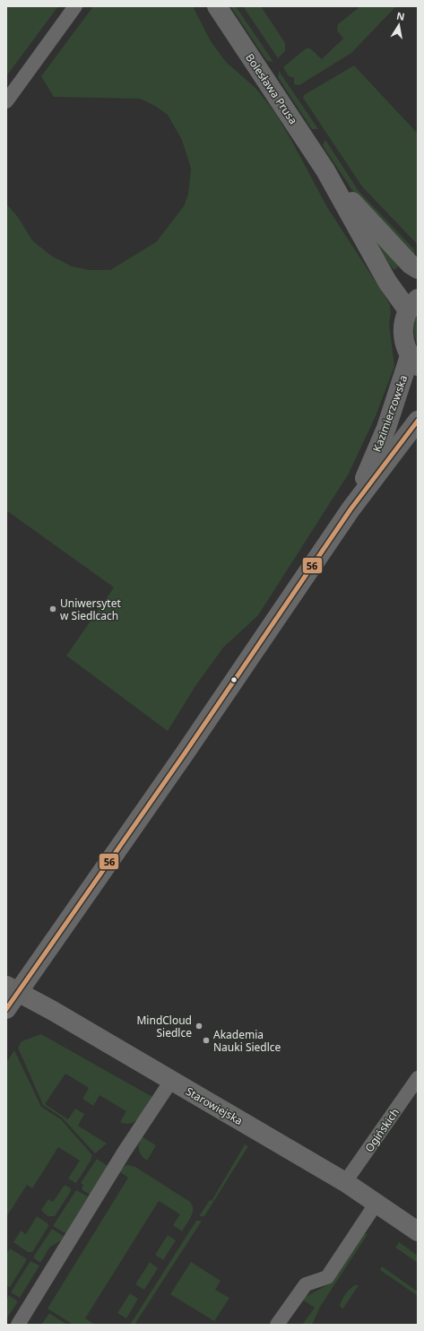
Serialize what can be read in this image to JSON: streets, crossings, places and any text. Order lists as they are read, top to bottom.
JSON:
{
  "streets": {
    "main road": ["Bolesława Prusa", "Kazimierzowska", "Starowiejska"],
    "street": ["Ogińskich"]
  },
  "crossings": [
    ["Kazimierzowska", "Starowiejska"],
    ["Starowiejska", "Ogińskich"]
  ],
  "places": ["Uniwersytet w Siedlcach", "MindCloud Siedlce", "Akademia Nauki Siedlce"],
  "lines": ["transit line 56"],
  "north": "top"
}
